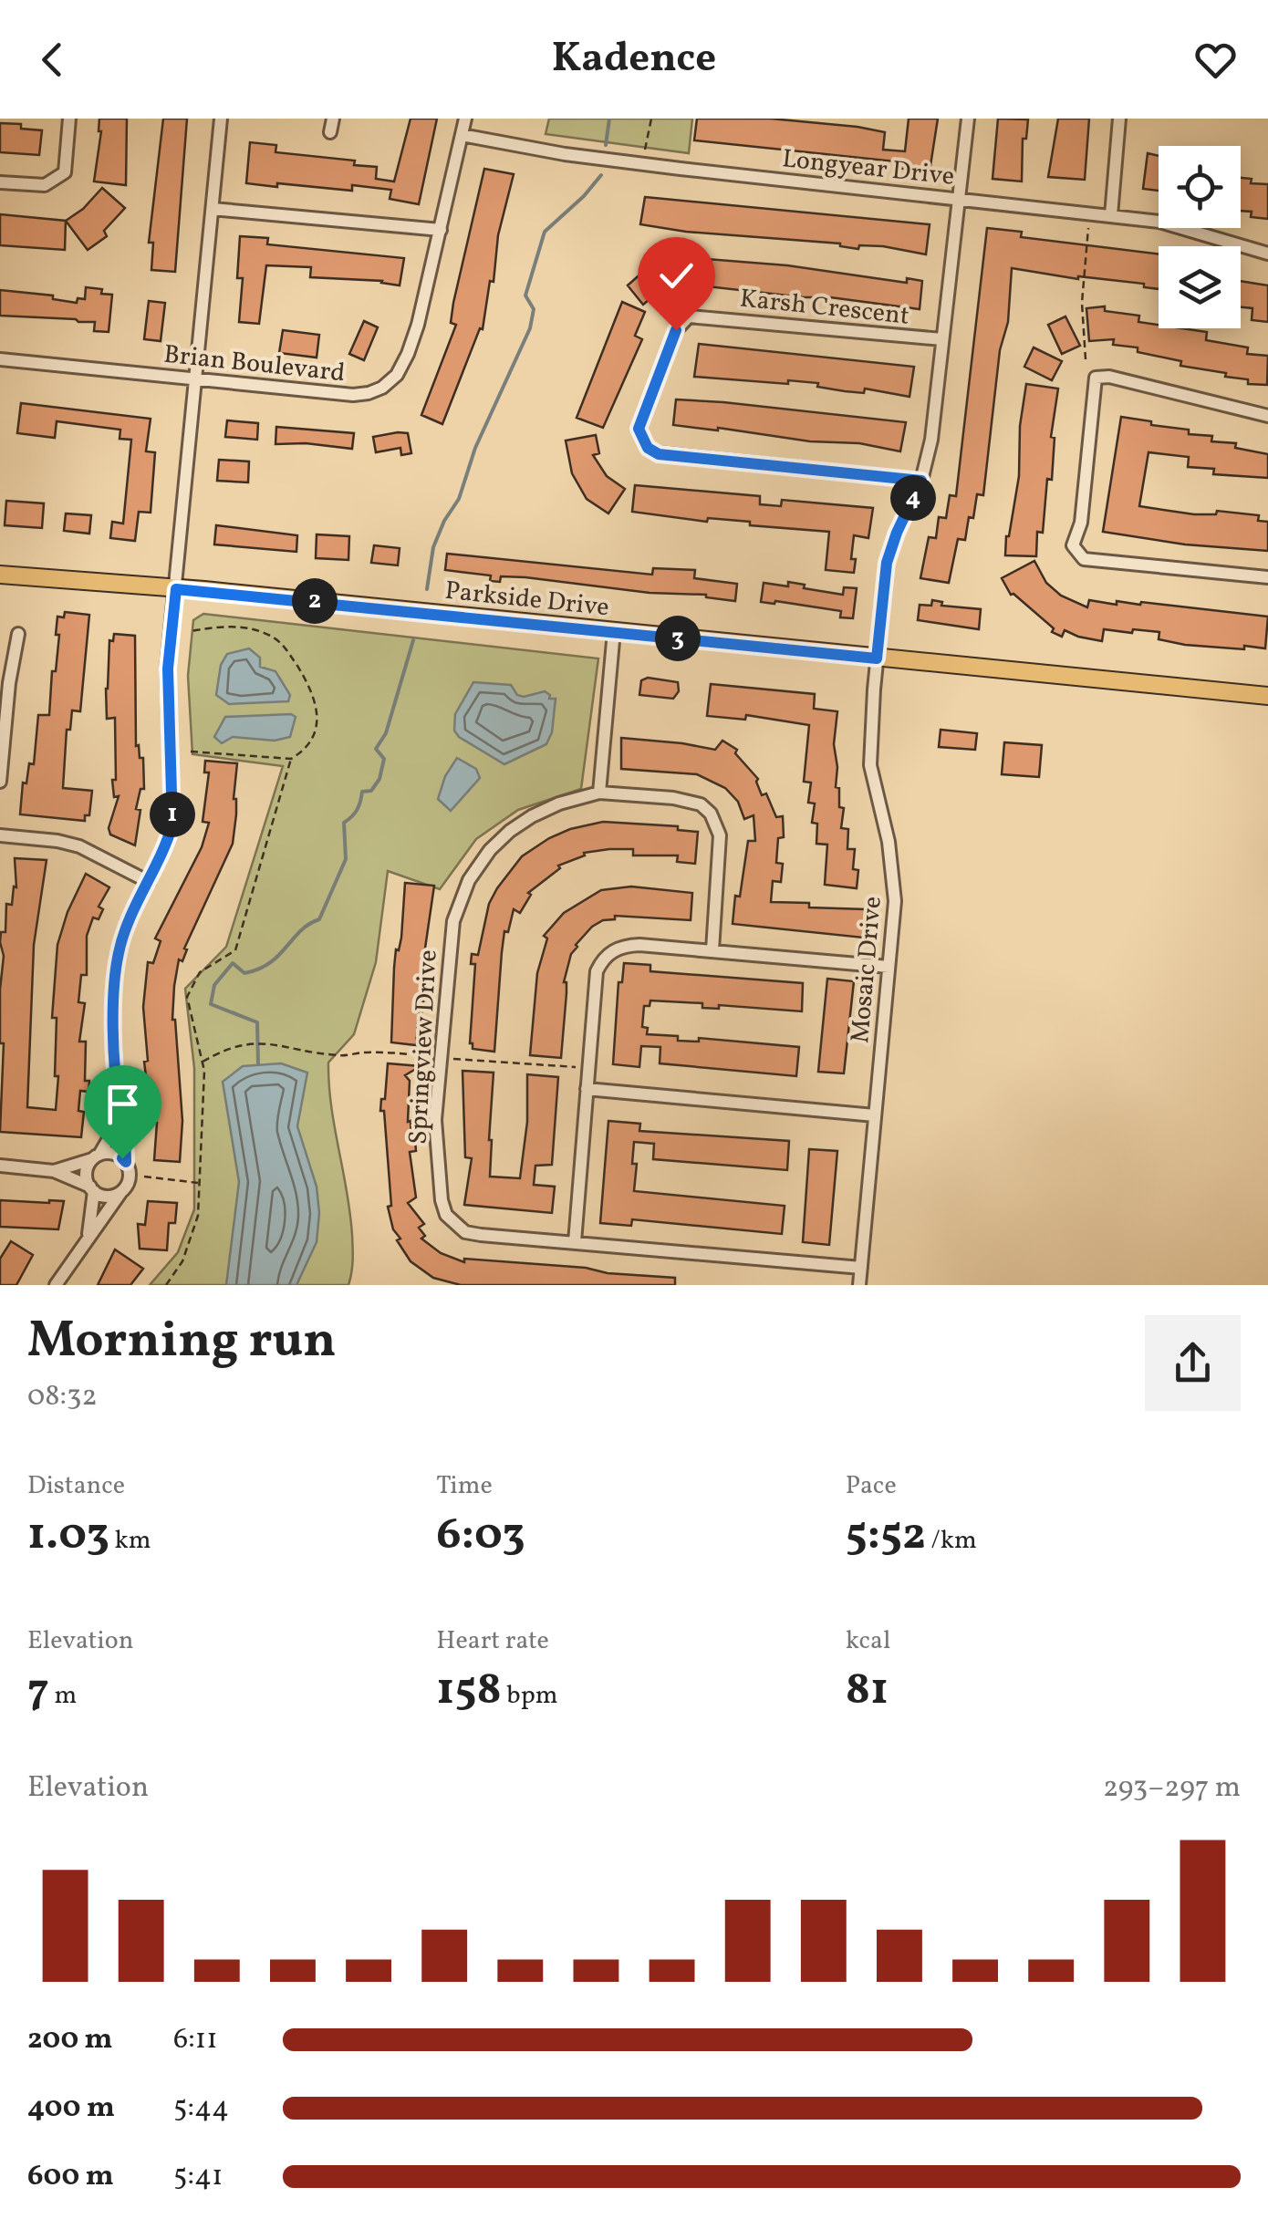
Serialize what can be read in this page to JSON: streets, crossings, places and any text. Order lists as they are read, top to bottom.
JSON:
{
  "streets": {
    "main road": ["Parkside Drive"],
    "street": [
      "Longyear Drive",
      "Karsh Crescent",
      "Brian Boulevard",
      "Mosaic Drive",
      "Springview Drive"
    ]
  },
  "crossings": [
    ["Longyear Drive", "Brian Boulevard"],
    ["Longyear Drive", "Mosaic Drive"],
    ["Karsh Crescent", "Mosaic Drive"],
    ["Parkside Drive", "Mosaic Drive"],
    ["Mosaic Drive", "Springview Drive"]
  ],
  "page": {
    "header": "Kadence",
    "pins": [
      "4",
      "2",
      "3",
      "1"
    ],
    "heading": ["Morning run", "08:32"],
    "stats": [
      ["Distance", "1.03 km"],
      ["Time", "6:03"],
      ["Pace", "5:52 /km"],
      ["Elevation", "7 m"],
      ["Heart rate", "158 bpm"],
      ["kcal", "81"]
    ],
    "chart": ["Elevation", "293–297 m"],
    "list": [
      {
        "name": "200 m",
        "note": "6:11"
      },
      {
        "name": "400 m",
        "note": "5:44"
      },
      {
        "name": "600 m",
        "note": "5:41"
      }
    ]
  }
}
